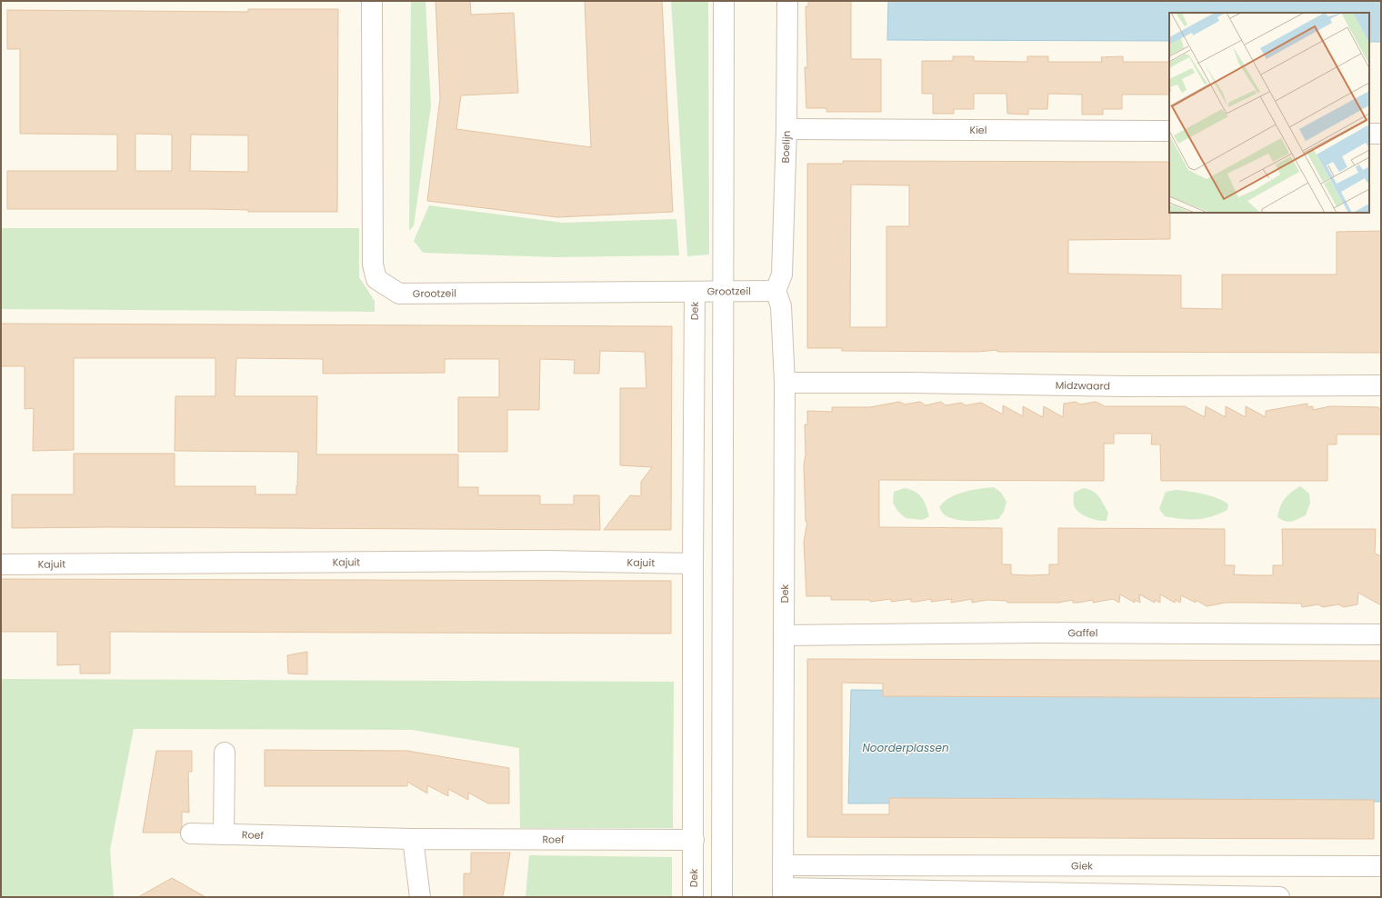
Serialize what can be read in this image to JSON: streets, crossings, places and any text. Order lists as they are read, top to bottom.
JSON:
{
  "streets": {
    "street": [
      "Kiel",
      "Boelijn",
      "Grootzeil",
      "Dek",
      "Midzwaard",
      "Kajuit",
      "Gaffel",
      "Roef",
      "Giek"
    ]
  },
  "crossings": [
    ["Kiel", "Boelijn"],
    ["Boelijn", "Grootzeil"],
    ["Boelijn", "Dek"],
    ["Grootzeil", "Dek"],
    ["Dek", "Midzwaard"],
    ["Dek", "Kajuit"],
    ["Dek", "Gaffel"],
    ["Dek", "Roef"],
    ["Dek", "Giek"]
  ],
  "water": ["Noorderplassen"]
}
